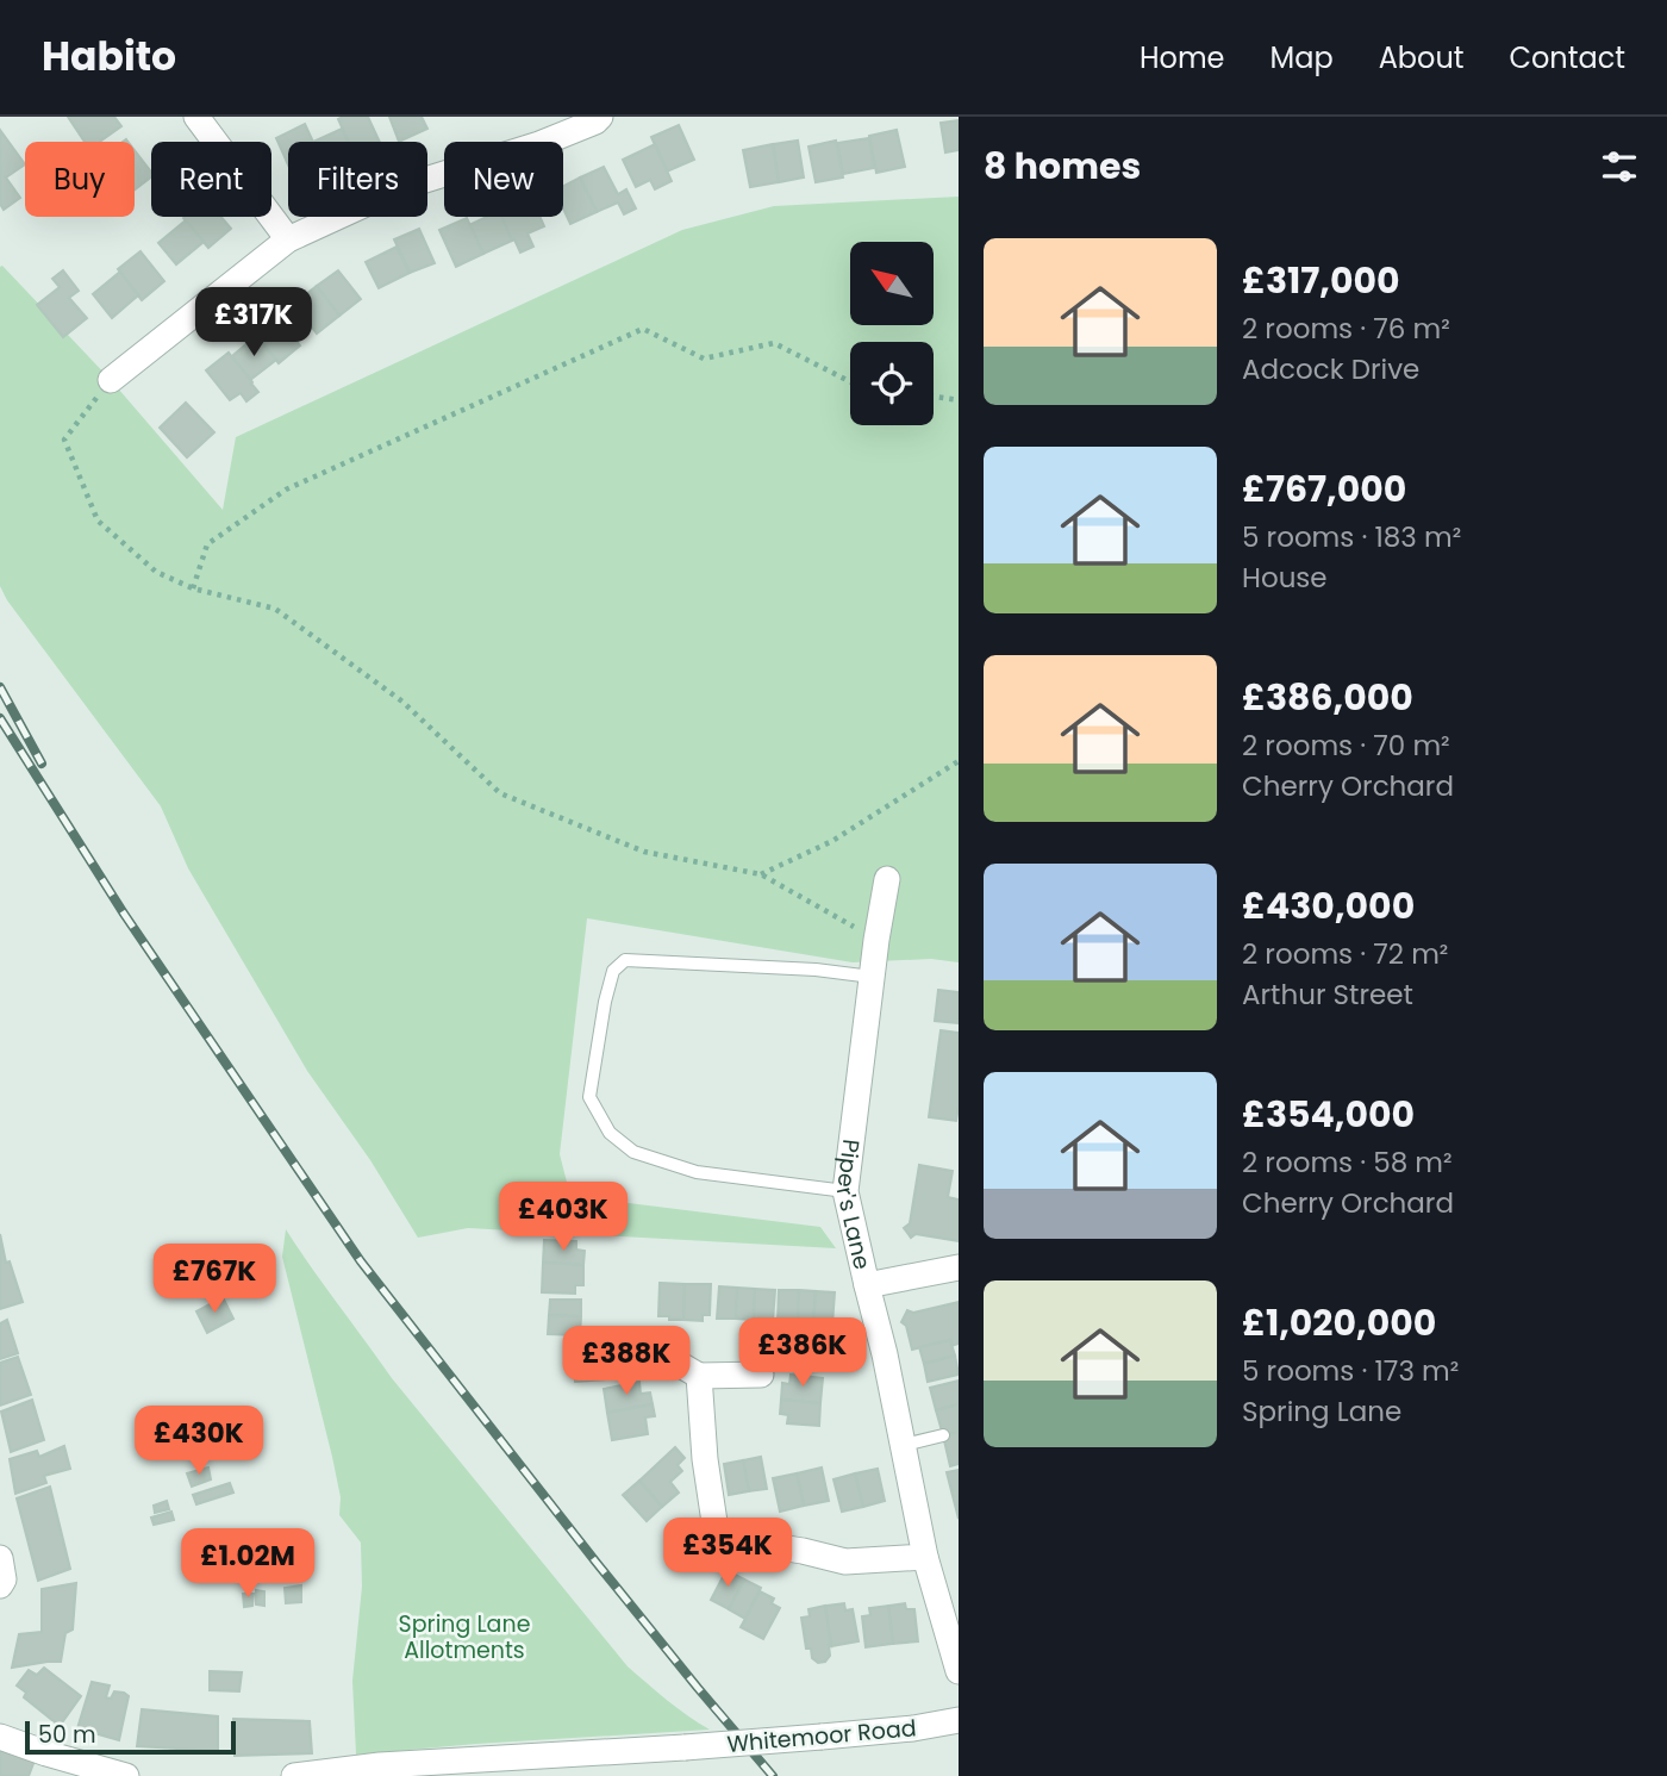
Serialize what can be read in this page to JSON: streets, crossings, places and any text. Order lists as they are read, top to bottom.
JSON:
{
  "streets": {
    "street": ["Piper's Lane", "Whitemoor Road"]
  },
  "parks": ["Spring Lane Allotments"],
  "scale_bar": "50 m",
  "north": "top left",
  "page": {
    "header": "Habito",
    "nav": [
      "Home",
      "Map",
      "About",
      "Contact"
    ],
    "heading": "8 homes",
    "chip": [
      "Buy",
      "Rent",
      "Filters",
      "New"
    ],
    "list": [
      {
        "name": "£317,000",
        "note": "2 rooms · 76 m² · Adcock Drive"
      },
      {
        "name": "£767,000",
        "note": "5 rooms · 183 m² · House"
      },
      {
        "name": "£386,000",
        "note": "2 rooms · 70 m² · Cherry Orchard"
      },
      {
        "name": "£430,000",
        "note": "2 rooms · 72 m² · Arthur Street"
      },
      {
        "name": "£354,000",
        "note": "2 rooms · 58 m² · Cherry Orchard"
      },
      {
        "name": "£1,020,000",
        "note": "5 rooms · 173 m² · Spring Lane"
      }
    ],
    "price": [
      "£317K",
      "£403K",
      "£767K",
      "£386K",
      "£388K",
      "£430K",
      "£354K",
      "£1.02M"
    ],
    "scale": "50 m"
  }
}
